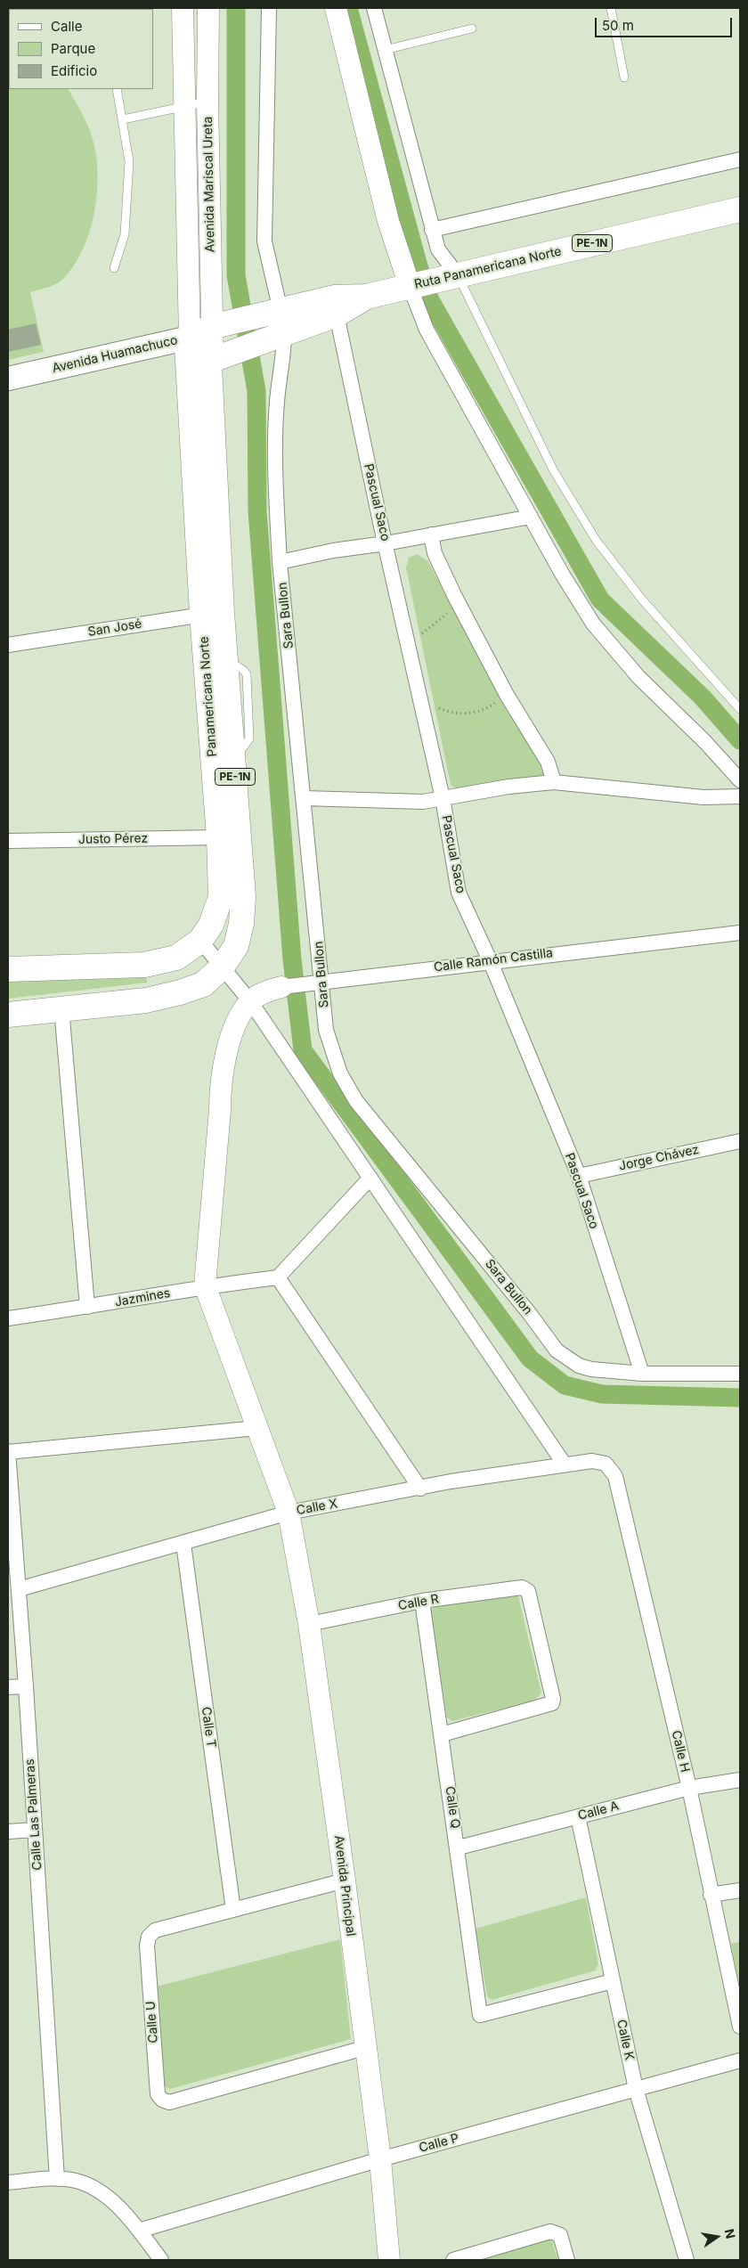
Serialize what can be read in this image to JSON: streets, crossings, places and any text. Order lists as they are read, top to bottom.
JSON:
{
  "streets": {
    "highway": ["PE-1N", "Ruta Panamericana Norte", "Panamericana Norte"],
    "main road": ["Avenida Huamachuco"],
    "street": [
      "Avenida Mariscal Ureta",
      "Pascual Saco",
      "Sara Bullon",
      "San José",
      "Justo Pérez",
      "Calle Ramón Castilla",
      "Jorge Chávez",
      "Jazmines",
      "Calle X",
      "Calle R",
      "Calle T",
      "Calle H",
      "Calle Q",
      "Calle A",
      "Calle Las Palmeras",
      "Avenida Principal",
      "Calle U",
      "Calle K",
      "Calle P"
    ]
  },
  "crossings": [
    ["Avenida Mariscal Ureta", "PE-1N"],
    ["Avenida Mariscal Ureta", "Ruta Panamericana Norte"],
    ["Avenida Mariscal Ureta", "Avenida Huamachuco"],
    ["Avenida Mariscal Ureta", "Panamericana Norte"],
    ["PE-1N", "Ruta Panamericana Norte"],
    ["PE-1N", "Avenida Huamachuco"],
    ["PE-1N", "Panamericana Norte"],
    ["Ruta Panamericana Norte", "Avenida Huamachuco"],
    ["Ruta Panamericana Norte", "Pascual Saco"],
    ["Ruta Panamericana Norte", "Sara Bullon"],
    ["Ruta Panamericana Norte", "Panamericana Norte"],
    ["Avenida Huamachuco", "Panamericana Norte"],
    ["Pascual Saco", "Sara Bullon"],
    ["Pascual Saco", "Calle Ramón Castilla"],
    ["Pascual Saco", "Jorge Chávez"],
    ["Sara Bullon", "Calle Ramón Castilla"],
    ["San José", "Panamericana Norte"],
    ["Panamericana Norte", "Justo Pérez"],
    ["Jazmines", "Avenida Principal"],
    ["Calle X", "Calle T"],
    ["Calle X", "Calle H"],
    ["Calle X", "Calle Las Palmeras"],
    ["Calle X", "Avenida Principal"],
    ["Calle R", "Calle Q"],
    ["Calle R", "Avenida Principal"],
    ["Calle T", "Calle U"],
    ["Calle H", "Calle A"],
    ["Calle Q", "Calle A"],
    ["Calle Q", "Calle K"],
    ["Calle A", "Calle K"],
    ["Avenida Principal", "Calle U"],
    ["Avenida Principal", "Calle P"],
    ["Calle K", "Calle P"]
  ],
  "legend": ["Calle", "Parque", "Edificio"],
  "scale_bar": "50 m",
  "north": "right"
}
